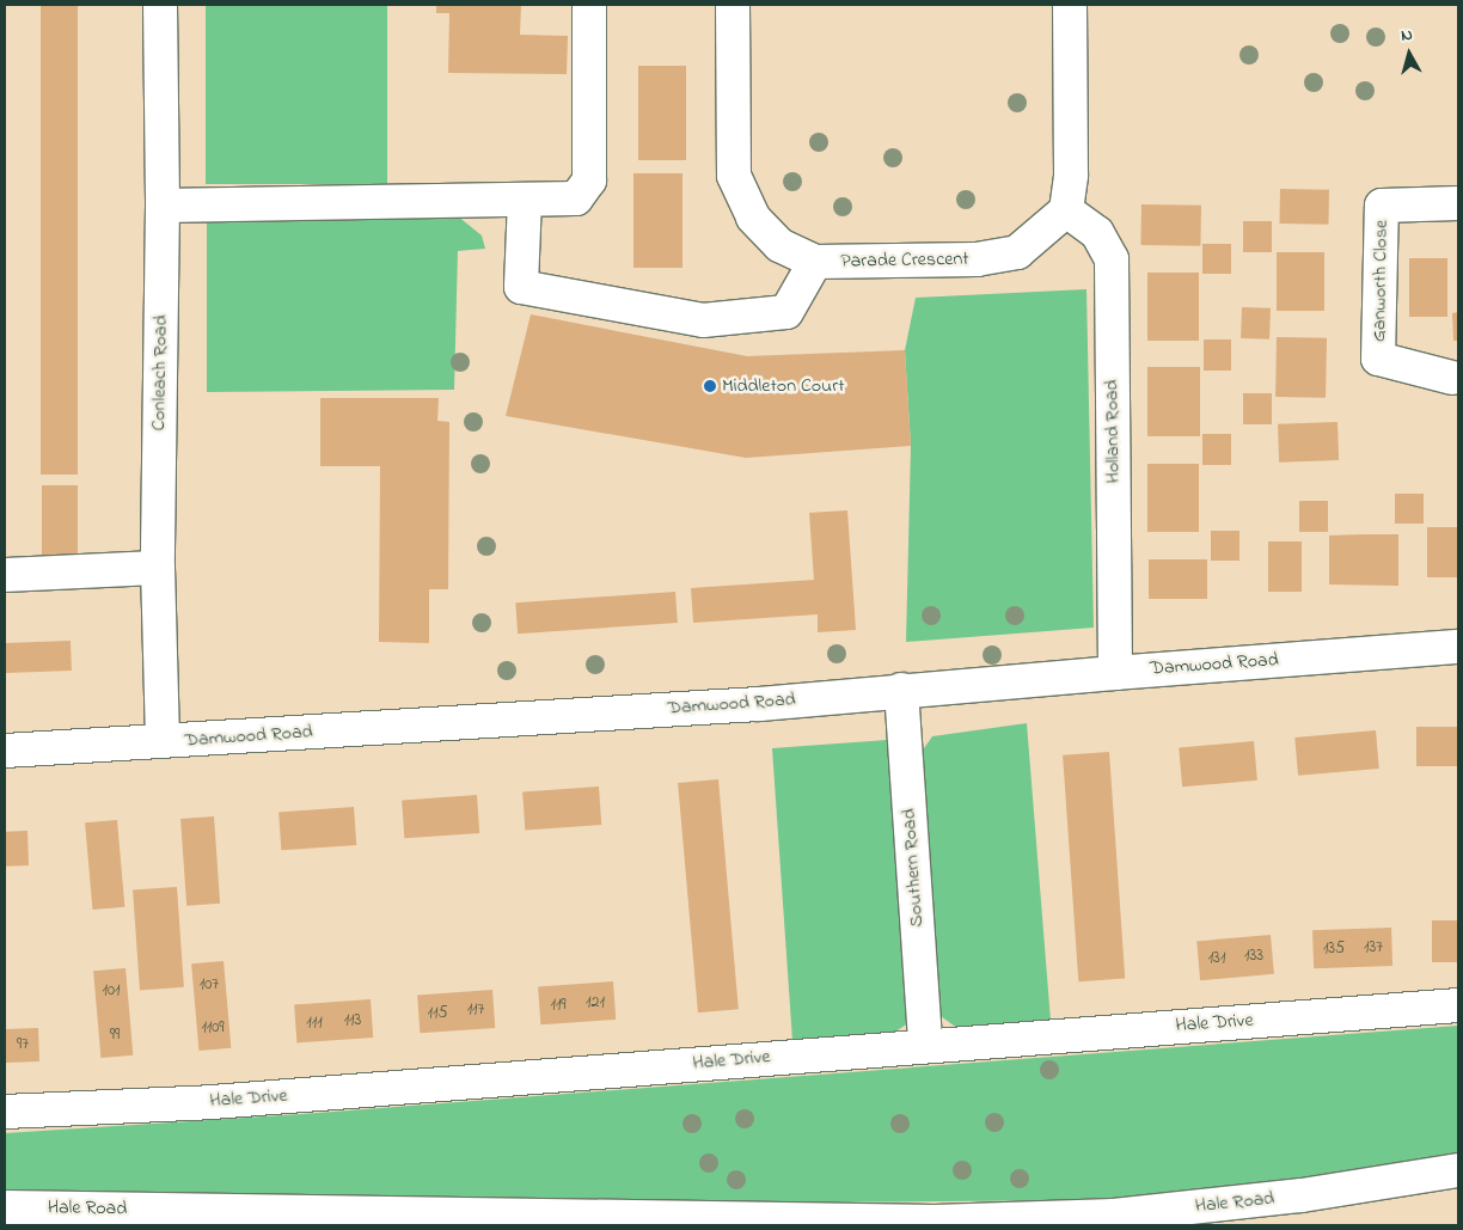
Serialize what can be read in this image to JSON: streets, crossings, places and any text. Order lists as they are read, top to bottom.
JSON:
{
  "streets": {
    "street": [
      "Parade Crescent",
      "Ganworth Close",
      "Conleach Road",
      "Holland Road",
      "Damwood Road",
      "Southern Road",
      "Hale Drive",
      "Hale Road"
    ]
  },
  "crossings": [
    ["Parade Crescent", "Holland Road"],
    ["Conleach Road", "Damwood Road"],
    ["Holland Road", "Damwood Road"],
    ["Damwood Road", "Southern Road"],
    ["Southern Road", "Hale Drive"]
  ],
  "places": ["Middleton Court"],
  "house_numbers": [
    "137",
    "135",
    "133",
    "131",
    "107",
    "101",
    "121",
    "119",
    "117",
    "115",
    "113",
    "111",
    "1109",
    "99",
    "97"
  ],
  "north": "top"
}
